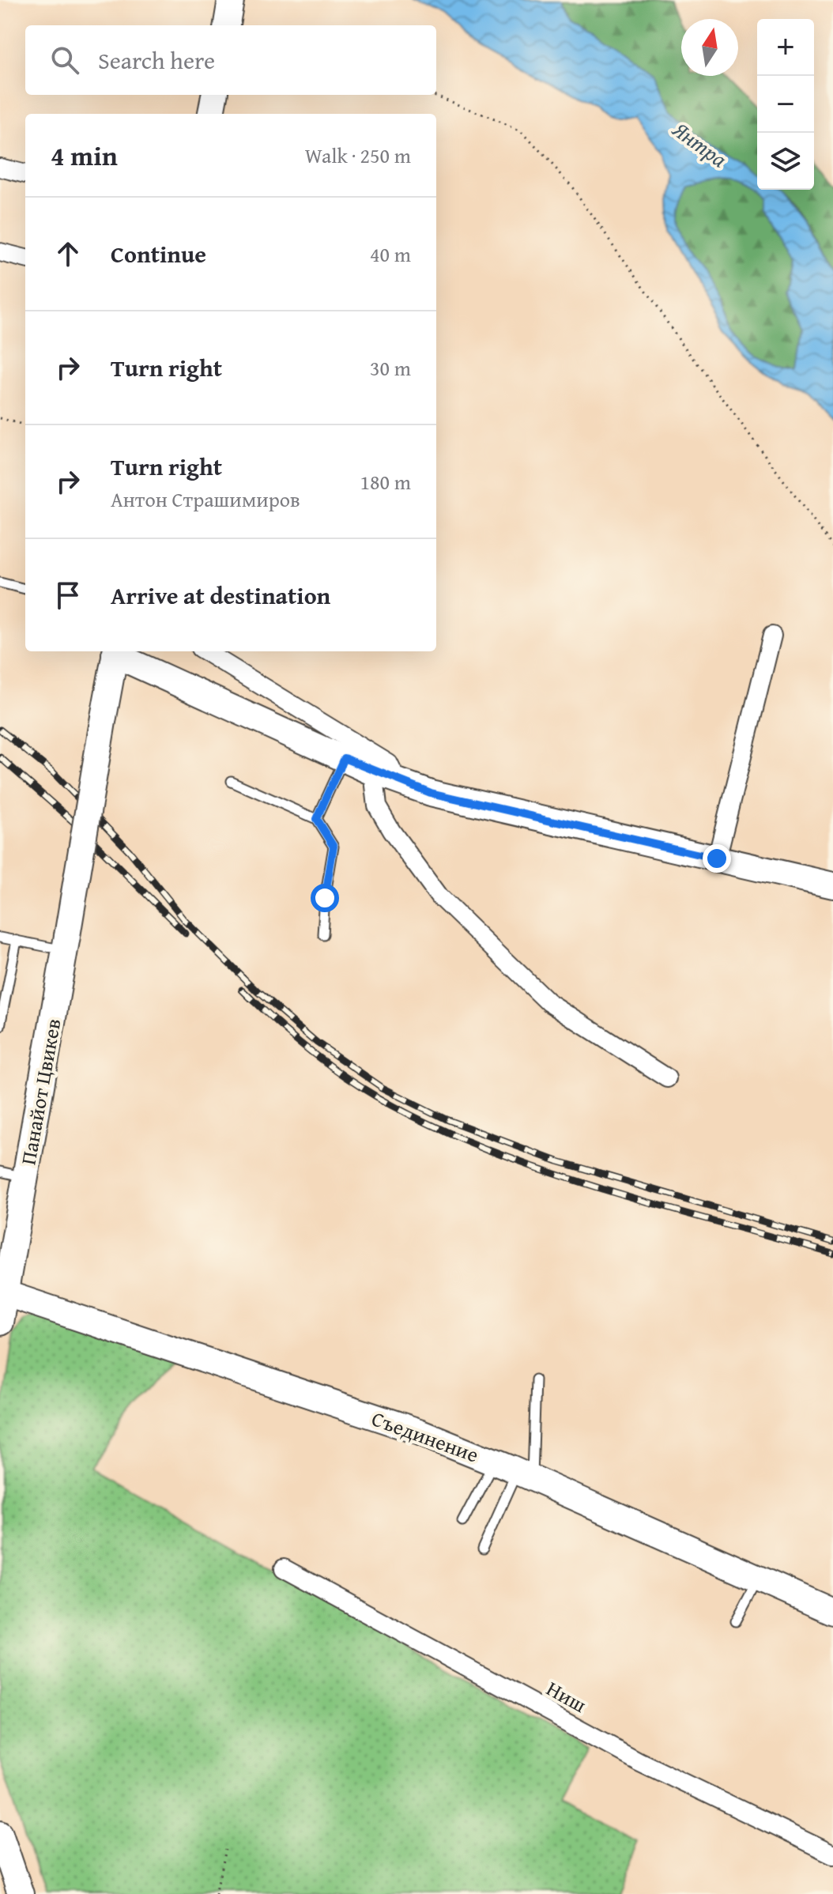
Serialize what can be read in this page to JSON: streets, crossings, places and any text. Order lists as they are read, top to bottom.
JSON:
{
  "streets": {
    "main road": ["Панайот Цвикев", "Съединение"],
    "street": ["Ниш"]
  },
  "crossings": [
    ["Панайот Цвикев", "Съединение"]
  ],
  "water": ["Янтра"],
  "north": "top",
  "page": {
    "map_buttons": ["+", "−"],
    "search": "Search here",
    "heading": ["4 min", "Walk · 250 m"],
    "list": [
      ["Continue", "40 m"],
      ["Turn right", "30 m"],
      ["Turn right", "Антон Страшимиров", "180 m"],
      "Arrive at destination"
    ]
  }
}
